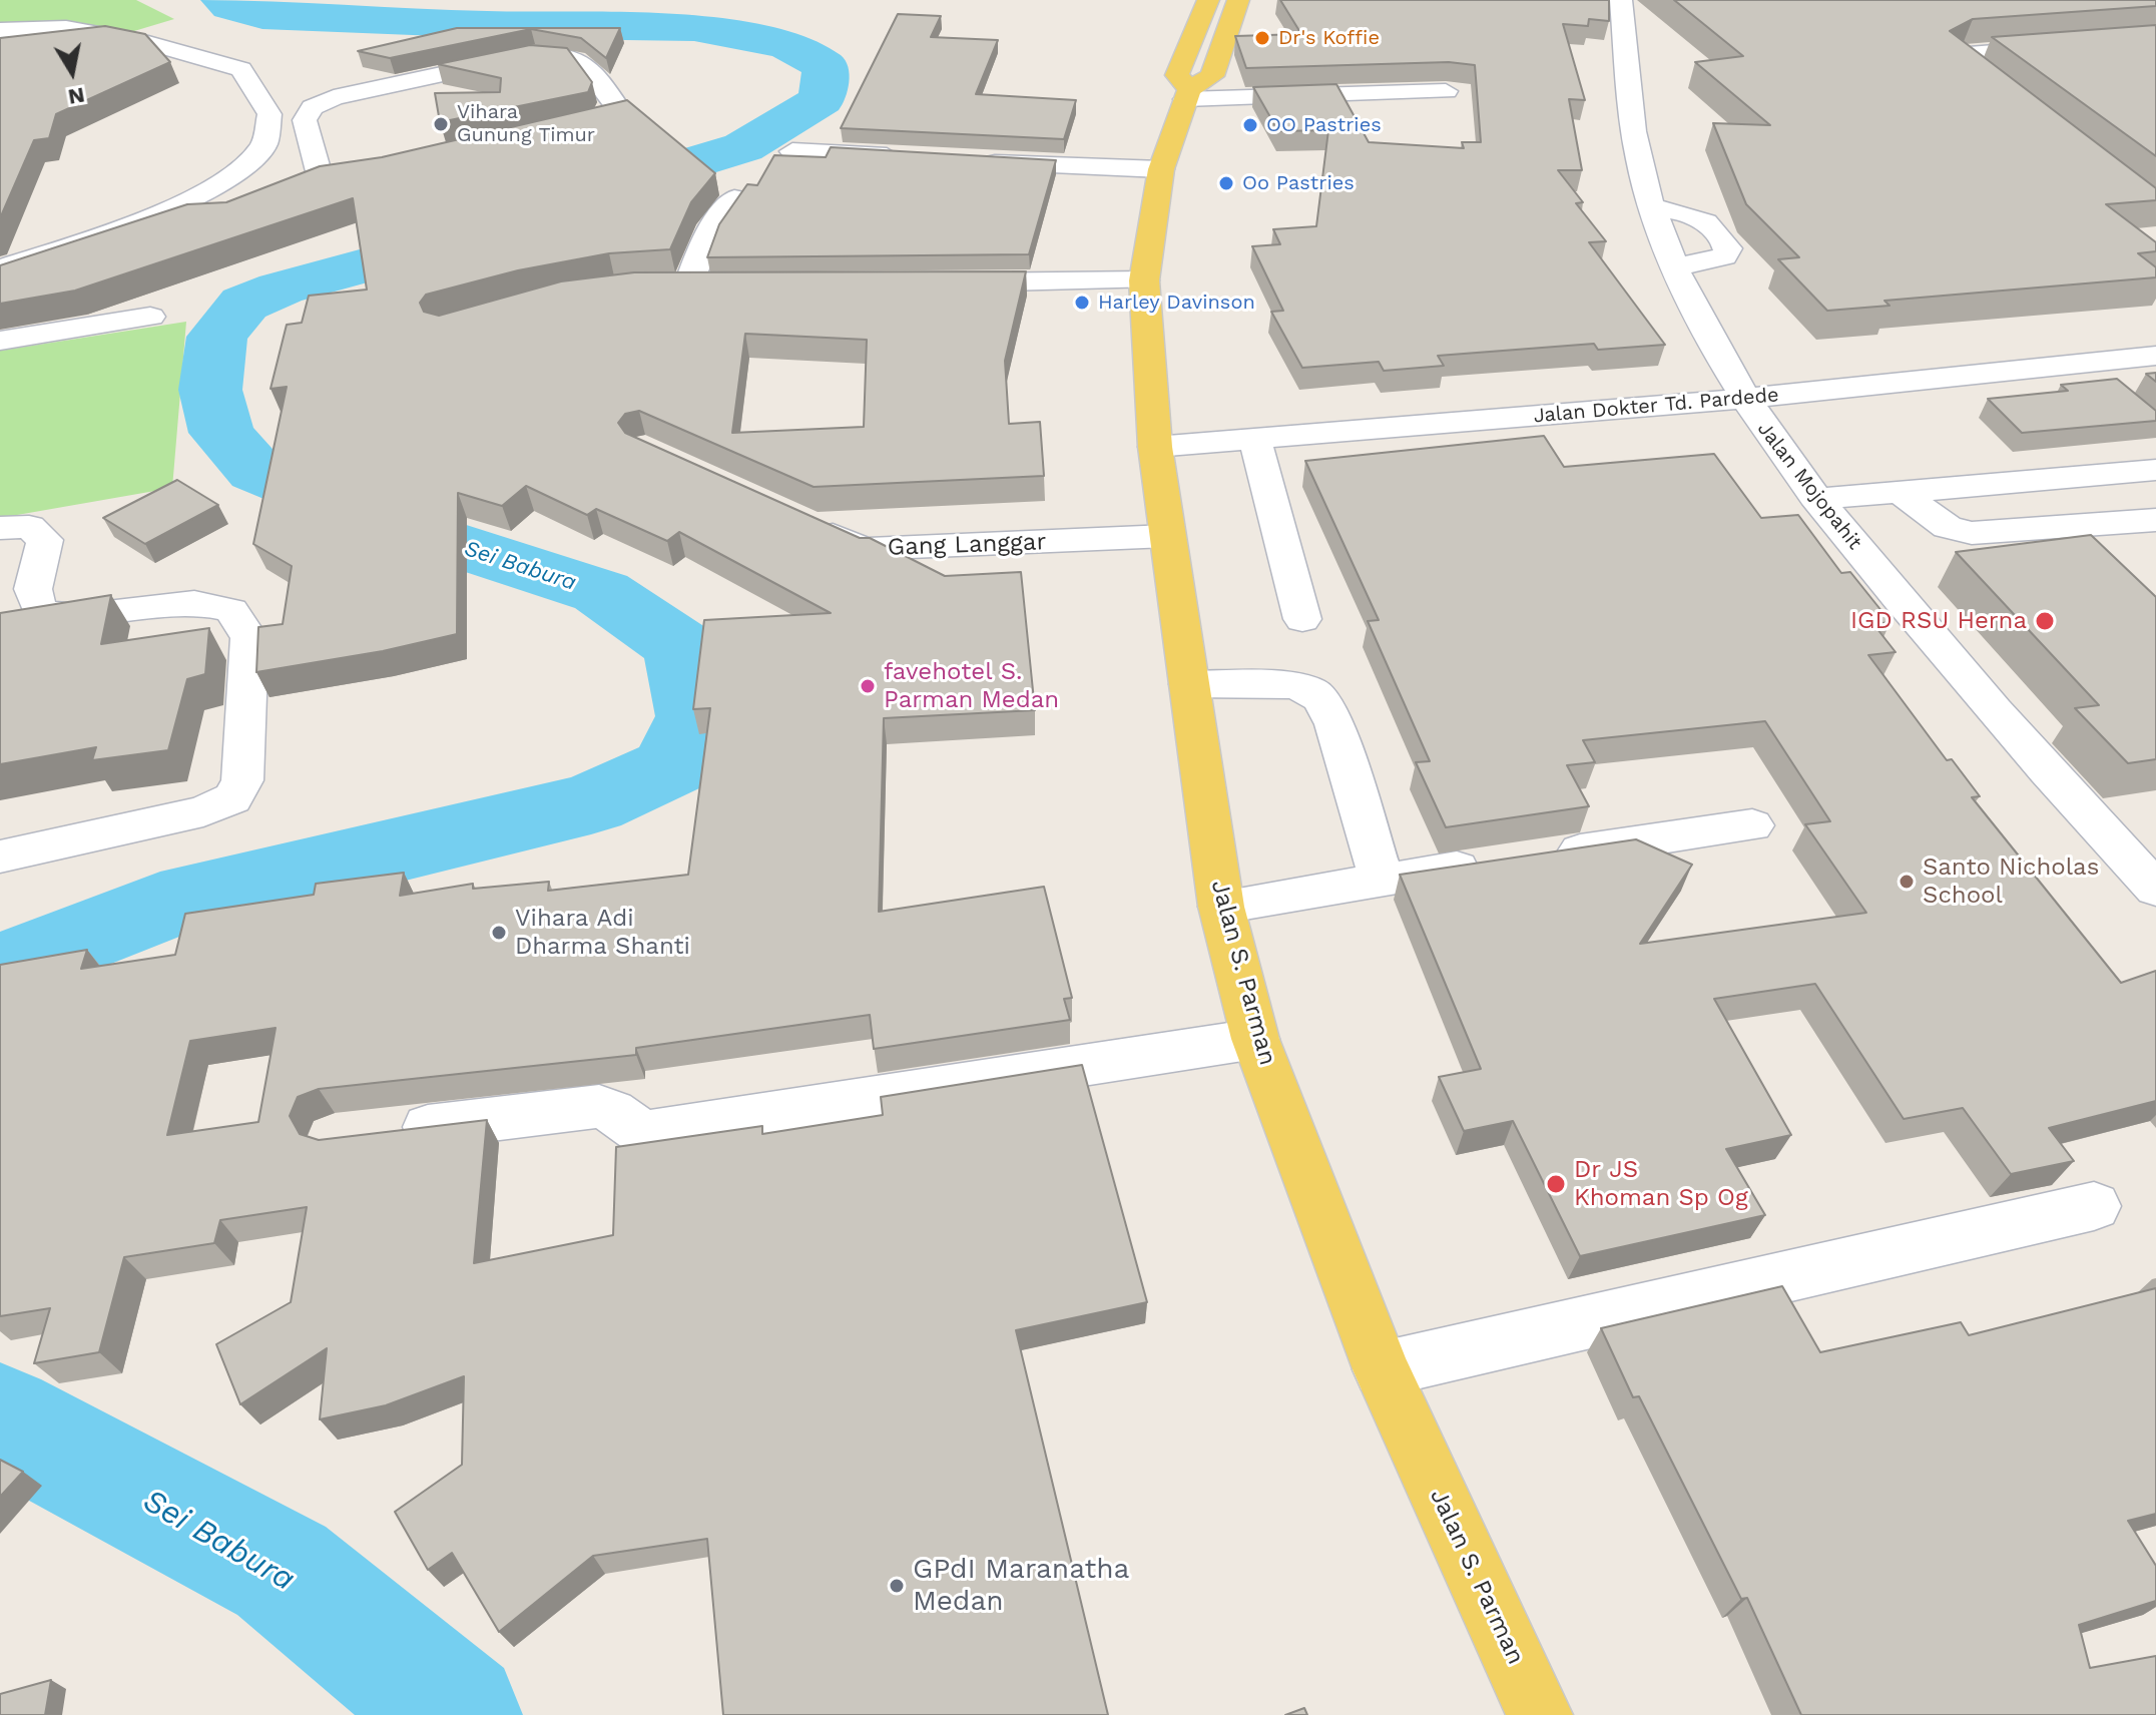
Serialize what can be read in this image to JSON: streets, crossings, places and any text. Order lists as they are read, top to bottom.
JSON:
{
  "streets": {
    "main road": ["Jalan S. Parman"],
    "street": ["Jalan Dokter Td. Pardede", "Jalan Mojopahit", "Gang Langgar"]
  },
  "crossings": [
    ["Jalan Dokter Td. Pardede", "Jalan Mojopahit"],
    ["Jalan Dokter Td. Pardede", "Jalan S. Parman"],
    ["Gang Langgar", "Jalan S. Parman"]
  ],
  "water": ["Sei Babura"],
  "places": [
    "Dr's Koffie",
    "Vihara Gunung Timur",
    "OO Pastries",
    "Oo Pastries",
    "Harley Davinson",
    "IGD RSU Herna",
    "favehotel S. Parman Medan",
    "Santo Nicholas School",
    "Vihara Adi Dharma Shanti",
    "Dr JS Khoman Sp Og",
    "GPdI Maranatha Medan"
  ],
  "north": "bottom"
}
